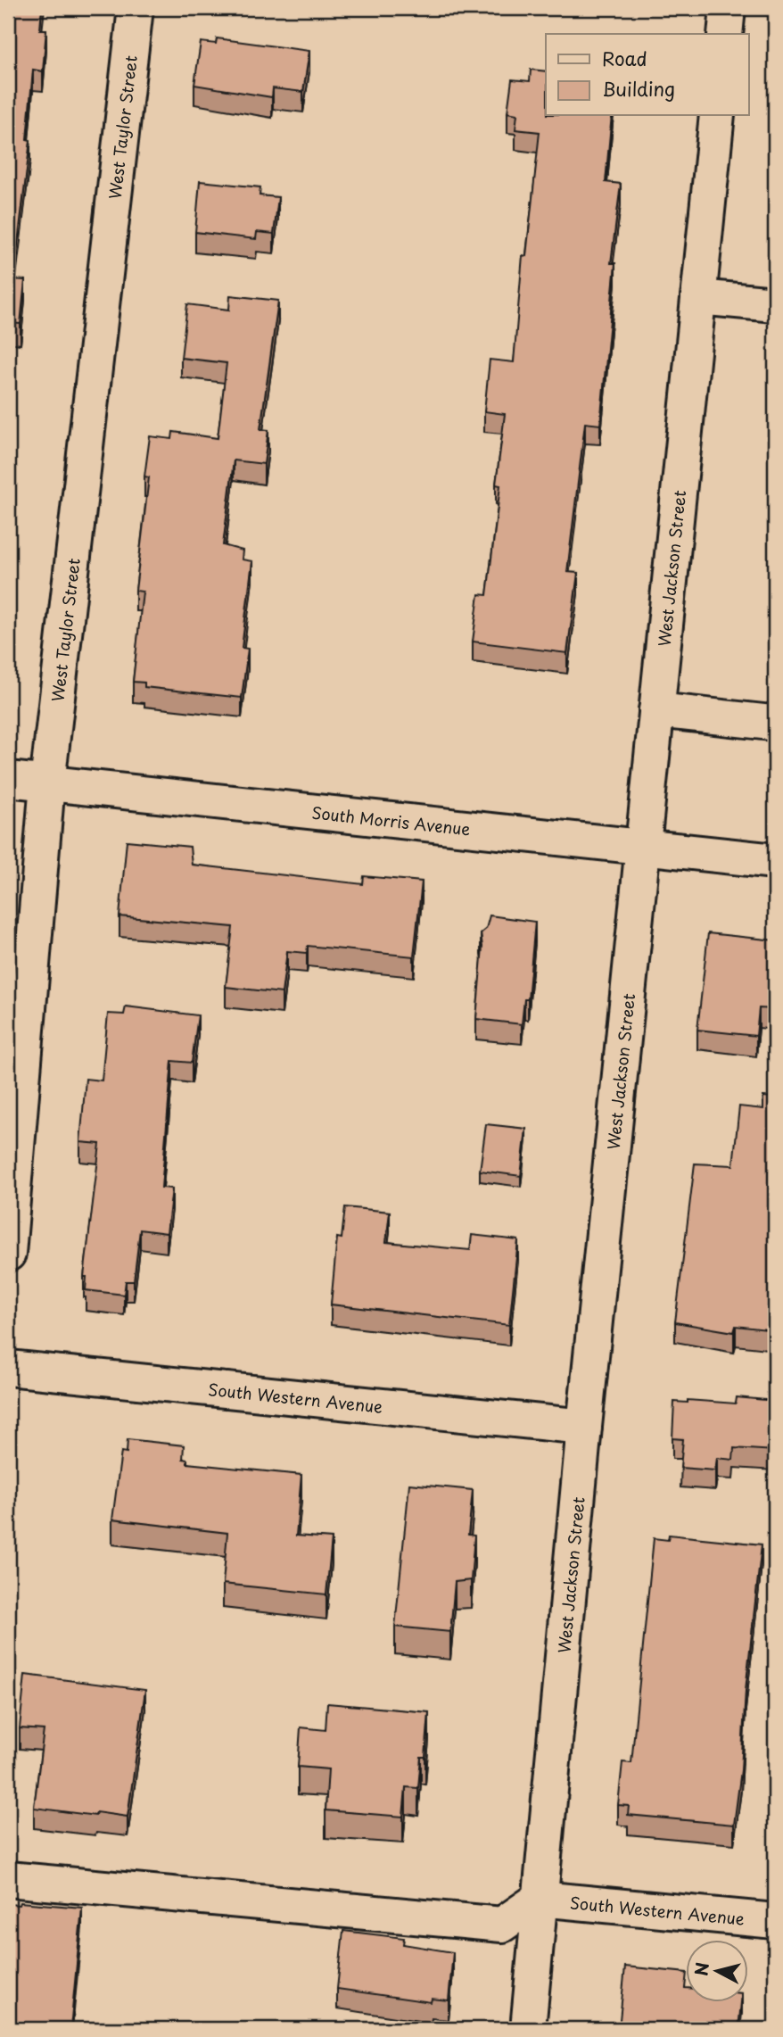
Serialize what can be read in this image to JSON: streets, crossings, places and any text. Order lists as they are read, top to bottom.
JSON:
{
  "streets": {
    "street": [
      "West Taylor Street",
      "West Jackson Street",
      "South Morris Avenue",
      "South Western Avenue"
    ]
  },
  "crossings": [
    ["West Taylor Street", "South Morris Avenue"],
    ["West Jackson Street", "South Morris Avenue"],
    ["West Jackson Street", "South Western Avenue"]
  ],
  "legend": ["Road", "Building"],
  "north": "left"
}
